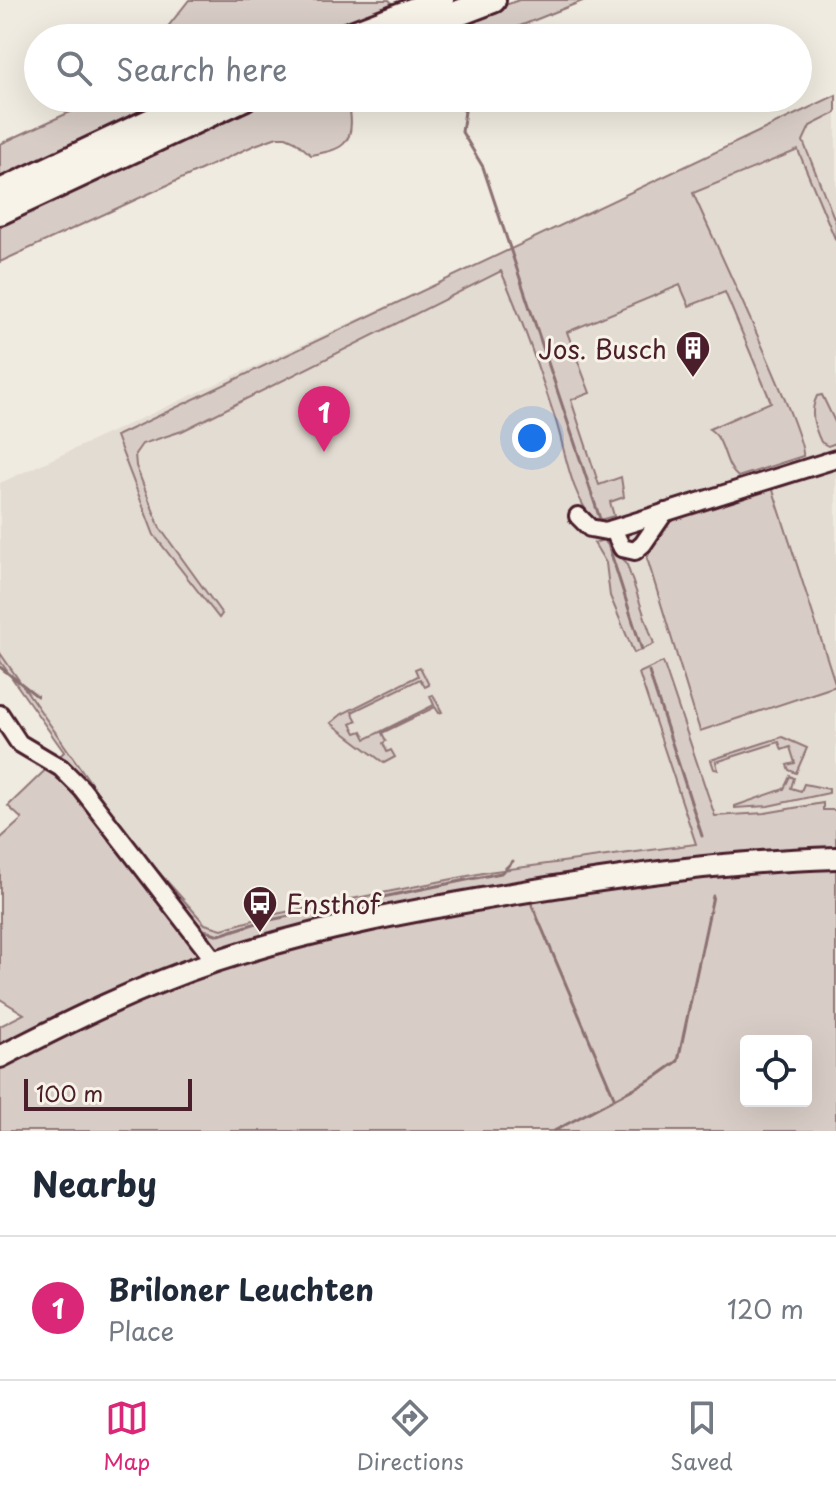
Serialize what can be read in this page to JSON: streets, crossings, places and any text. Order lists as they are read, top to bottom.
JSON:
{
  "places": {
    "building": ["Jos. Busch"],
    "bus stop": ["Ensthof"]
  },
  "scale_bar": "100 m",
  "page": {
    "search": "Search here",
    "pins": "1",
    "scale": "100 m",
    "heading": "Nearby",
    "list": [
      {
        "mark": "1",
        "name": "Briloner Leuchten",
        "note": "Place",
        "value": "120 m"
      }
    ],
    "nav": ["Map", "Directions", "Saved"]
  }
}
